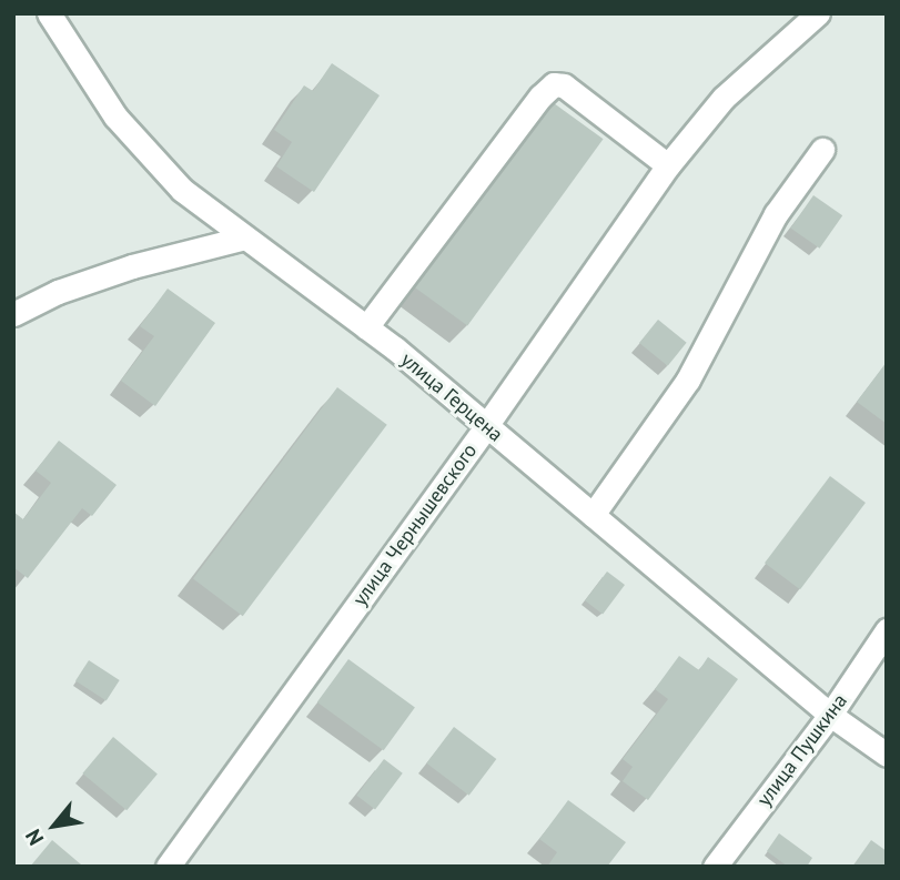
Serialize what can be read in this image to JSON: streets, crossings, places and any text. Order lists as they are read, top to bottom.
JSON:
{
  "streets": {
    "street": ["улица Герцена", "улица Чернышевского", "улица Пушкина"]
  },
  "crossings": [
    ["улица Герцена", "улица Чернышевского"],
    ["улица Герцена", "улица Пушкина"]
  ],
  "north": "bottom left"
}
